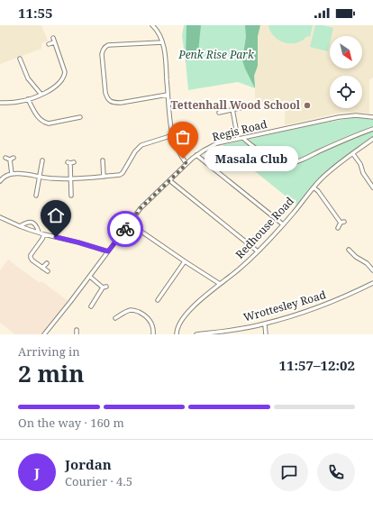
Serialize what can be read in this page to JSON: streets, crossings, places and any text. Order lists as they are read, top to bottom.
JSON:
{
  "streets": {
    "street": ["Regis Road", "Redhouse Road", "Wrottesley Road"]
  },
  "parks": ["Penk Rise Park"],
  "places": ["Tettenhall Wood School", "Masala Club"],
  "north": "bottom right",
  "page": {
    "status": "11:55",
    "bubble": "Masala Club",
    "heading": ["2 min", "Arriving in", "11:57–12:02"],
    "panel": ["Jordan", "Courier · 4.5"],
    "bar": "On the way · 160 m",
    "round": "J"
  }
}
